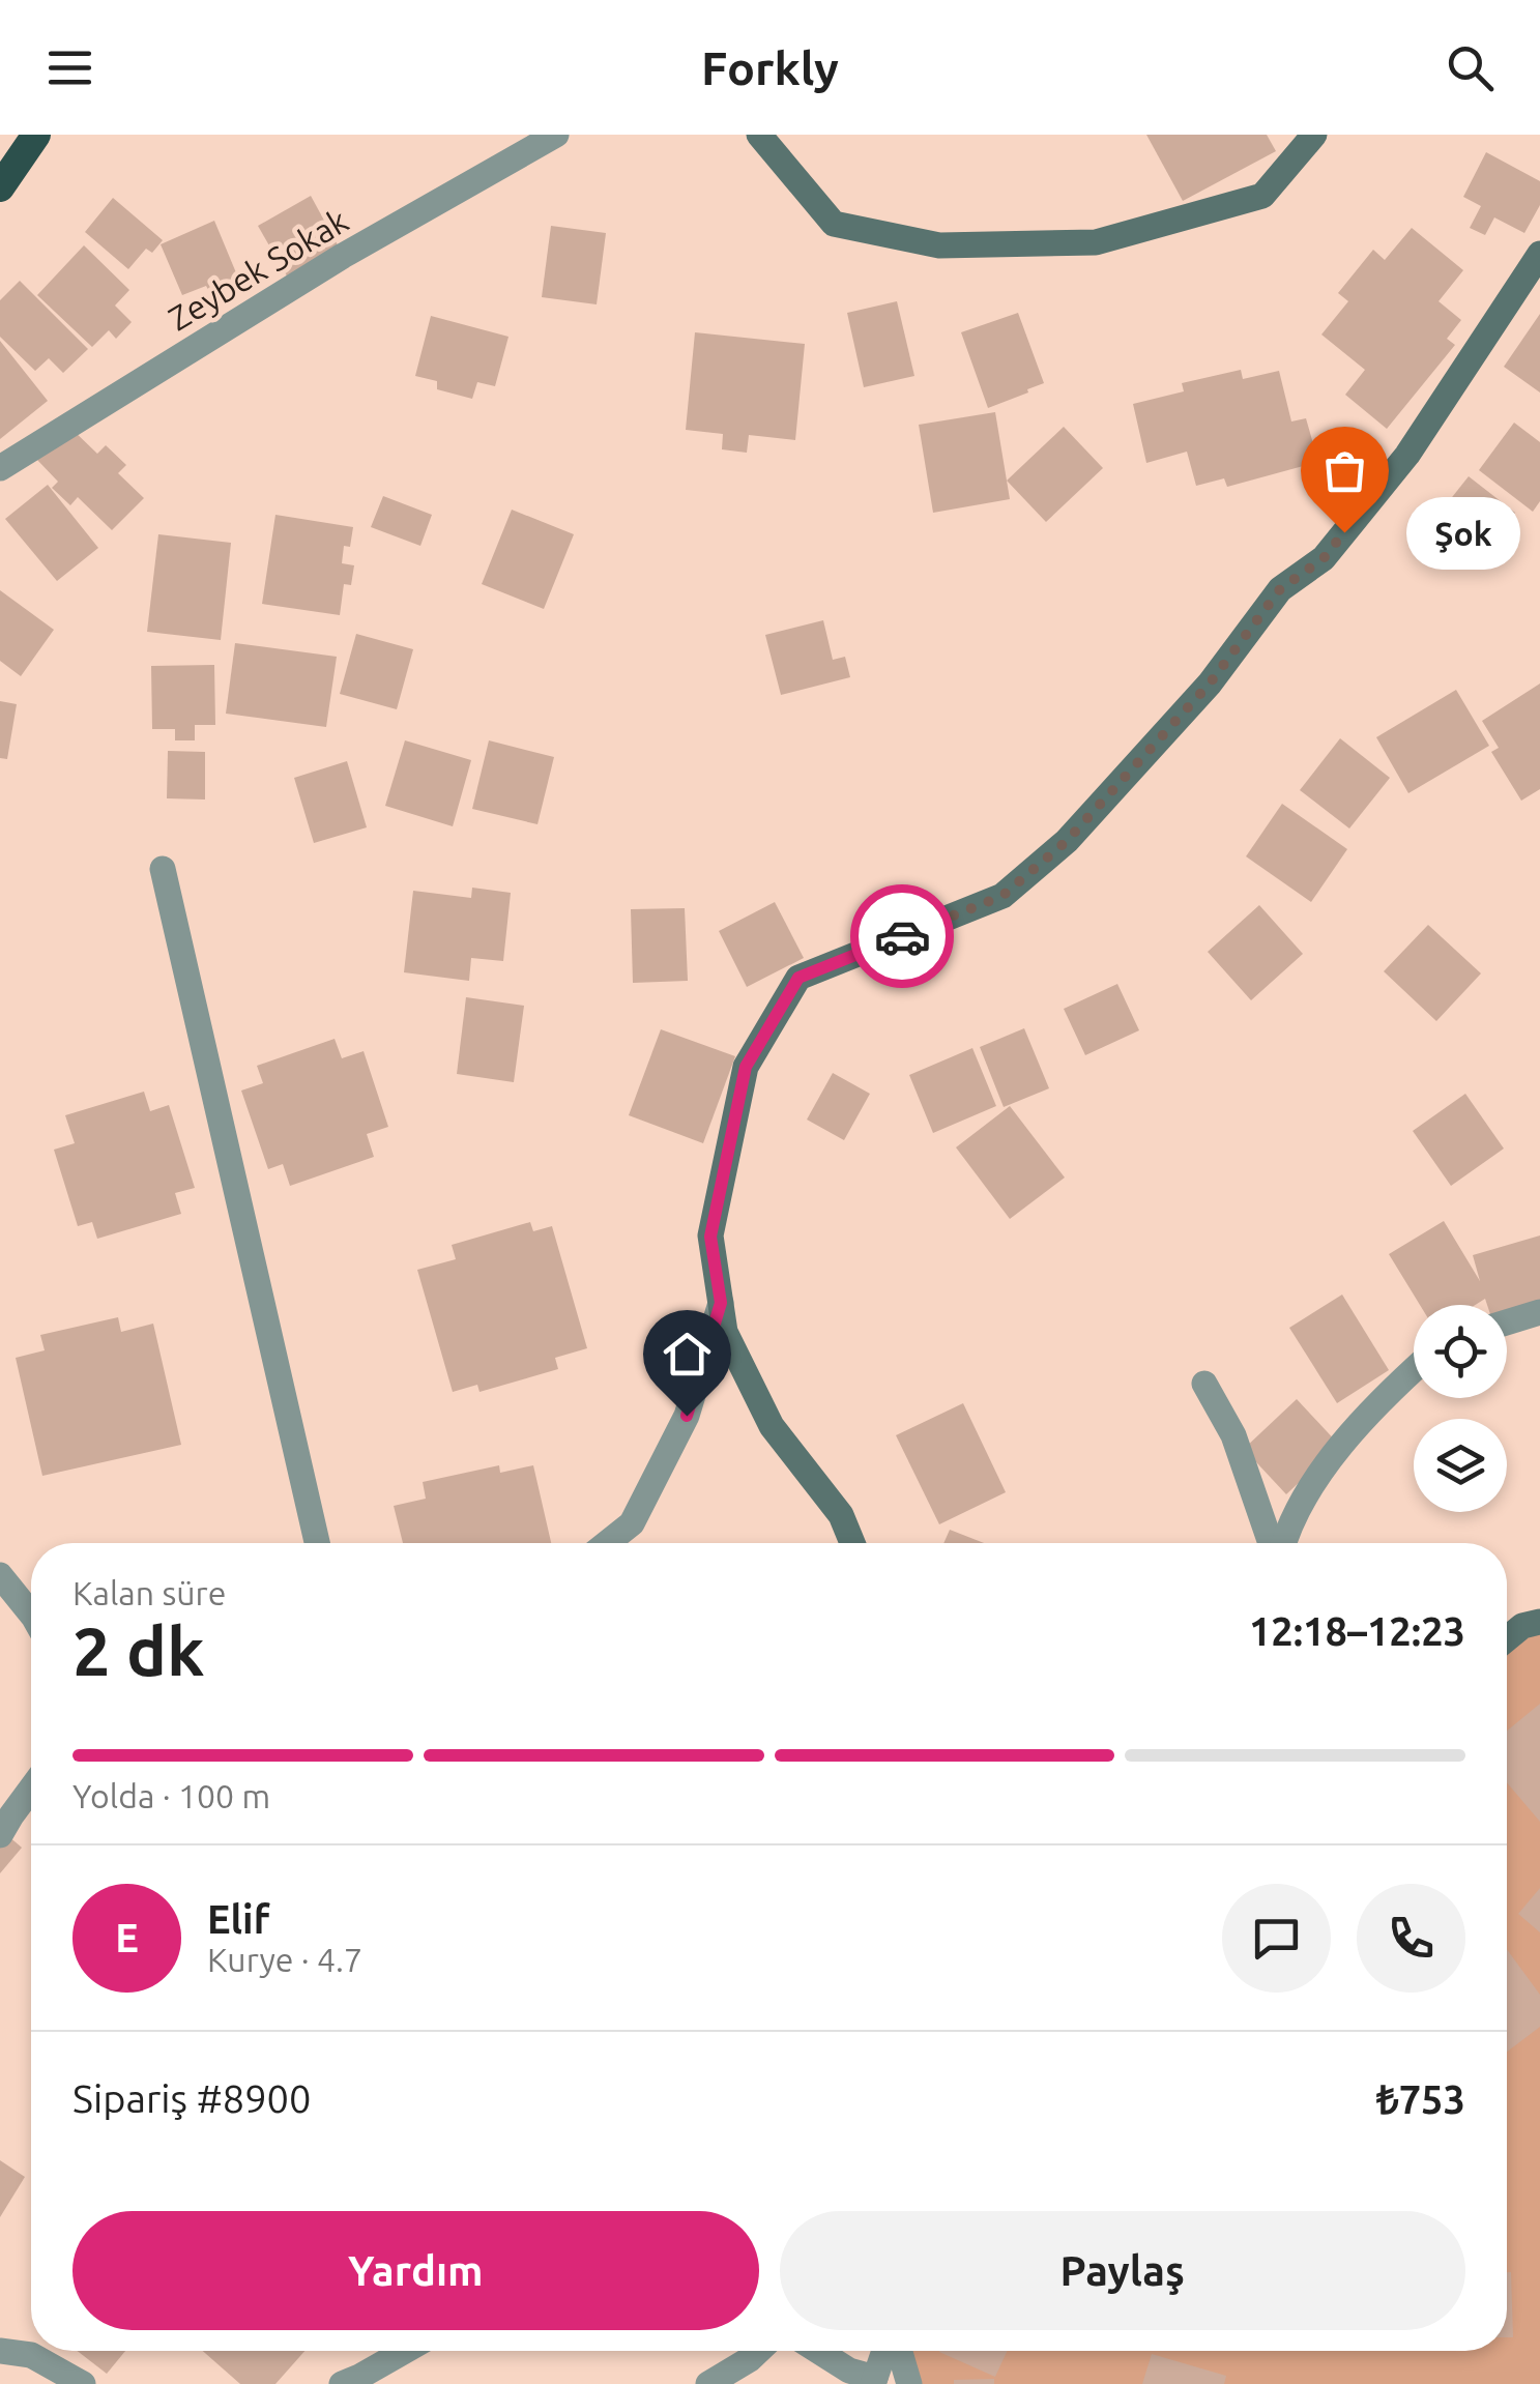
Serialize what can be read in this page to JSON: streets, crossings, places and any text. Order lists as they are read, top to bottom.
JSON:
{
  "streets": {
    "street": ["Zeybek Sokak"]
  },
  "places": ["Şok"],
  "page": {
    "header": "Forkly",
    "bubble": "Şok",
    "heading": ["2 dk", "Kalan süre", "12:18–12:23"],
    "panel": [
      "Elif",
      "Kurye · 4.7",
      "Sipariş #8900",
      "₺753"
    ],
    "bar": "Yolda · 100 m",
    "round": "E",
    "buttons": ["Yardım", "Paylaş"]
  }
}
